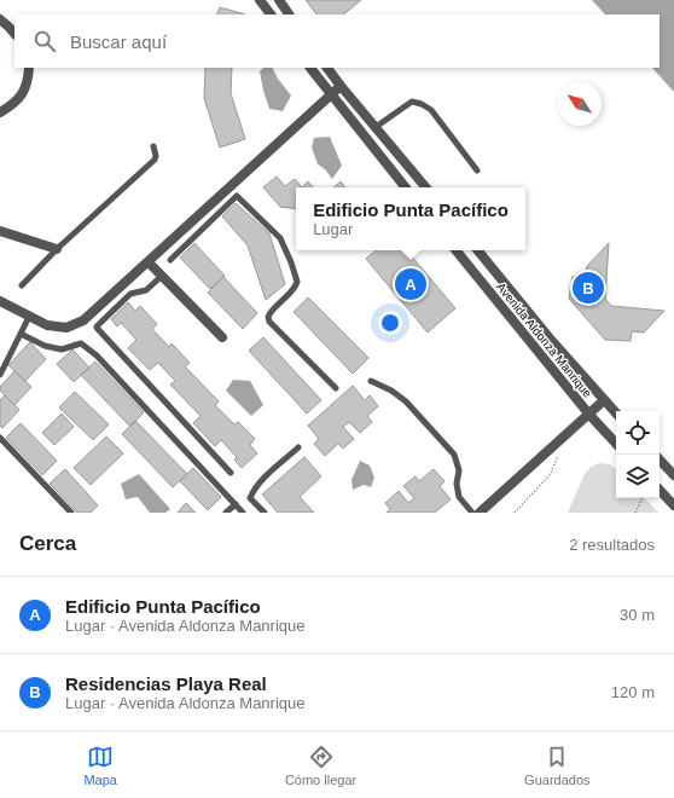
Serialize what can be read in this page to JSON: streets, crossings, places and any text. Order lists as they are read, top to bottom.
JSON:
{
  "streets": {
    "street": ["Avenida Aldonza Manrique"]
  },
  "north": "top left",
  "page": {
    "search": "Buscar aquí",
    "popup": ["Edificio Punta Pacífico", "Lugar"],
    "pins": ["A", "B"],
    "heading": ["Cerca", "2 resultados"],
    "list": [
      {
        "mark": "A",
        "name": "Edificio Punta Pacífico",
        "note": "Lugar · Avenida Aldonza Manrique",
        "value": "30 m"
      },
      {
        "mark": "B",
        "name": "Residencias Playa Real",
        "note": "Lugar · Avenida Aldonza Manrique",
        "value": "120 m"
      }
    ],
    "nav": ["Mapa", "Cómo llegar", "Guardados"]
  }
}
